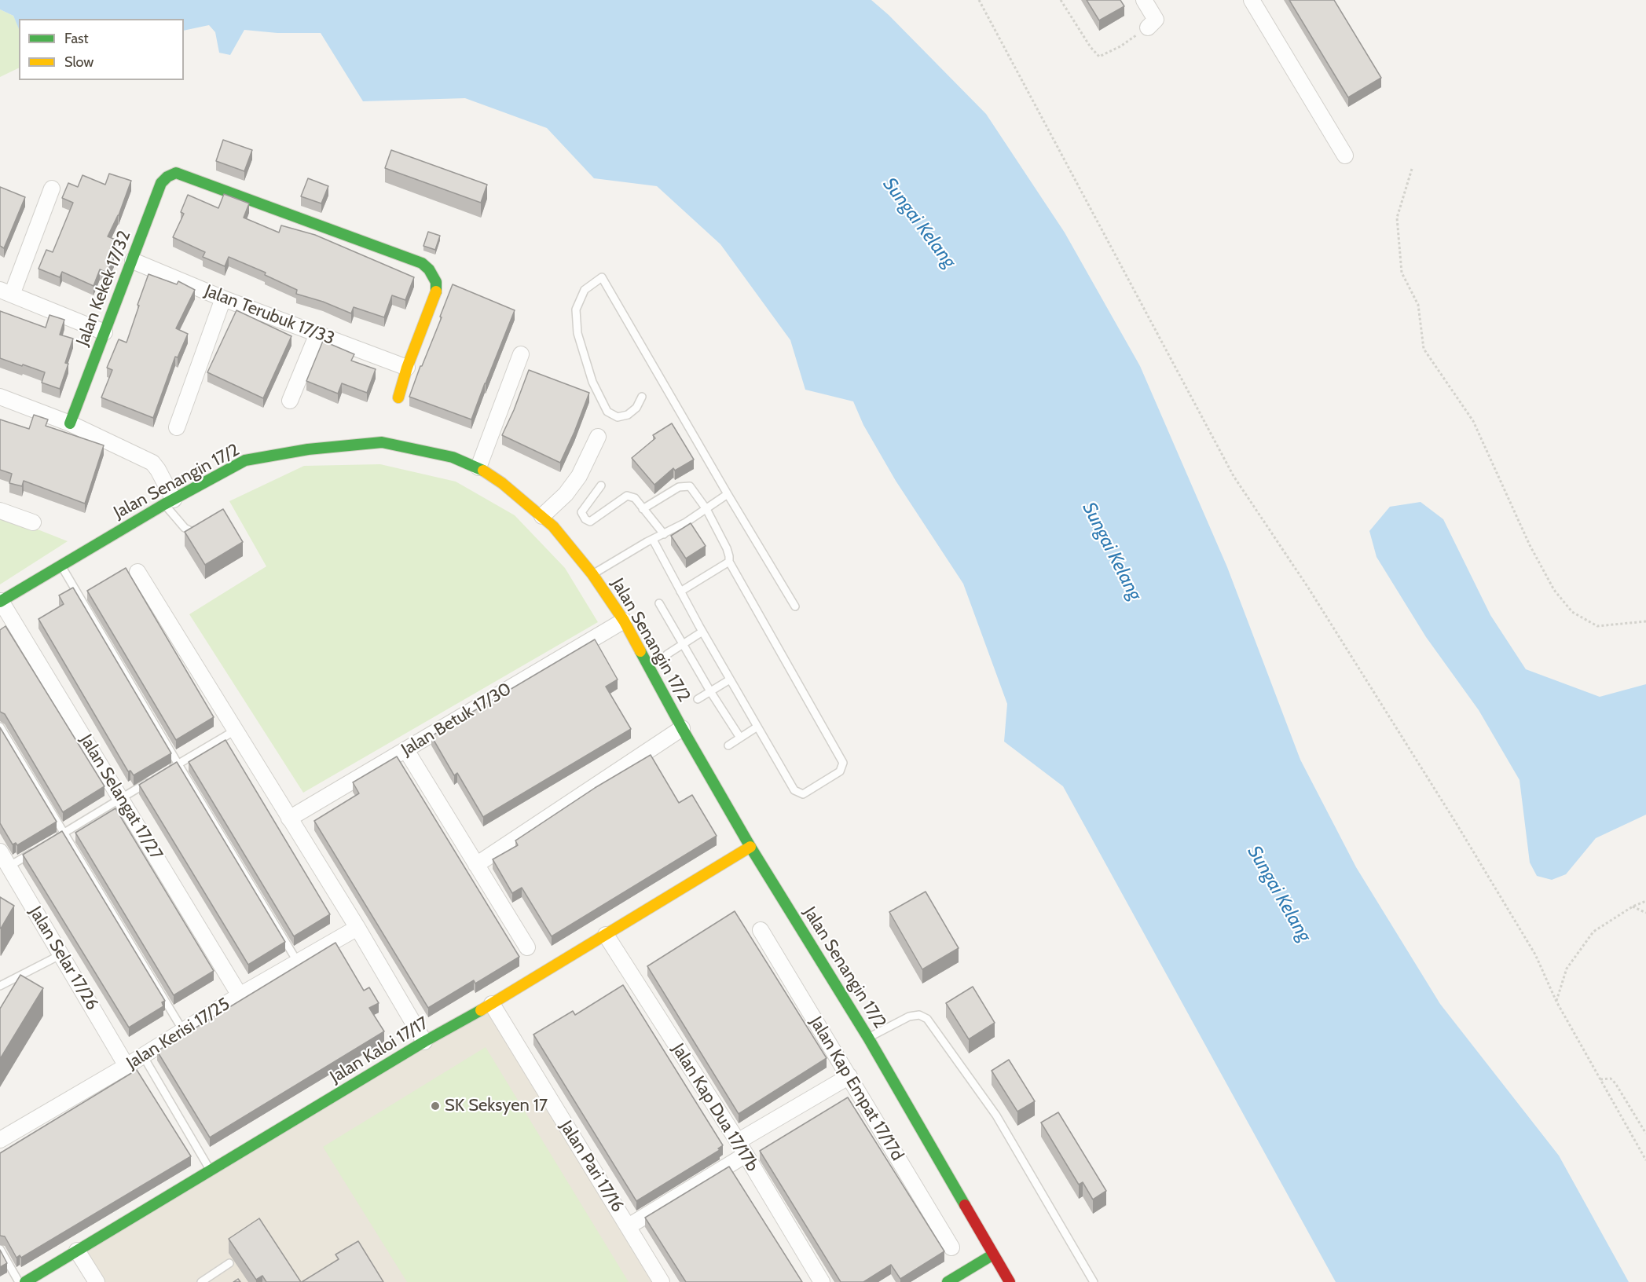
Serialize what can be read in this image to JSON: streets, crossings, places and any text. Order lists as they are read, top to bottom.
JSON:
{
  "streets": {
    "street": [
      "Jalan Kekek 17/32",
      "Jalan Terubuk 17/33",
      "Jalan Senangin 17/2",
      "Jalan Betuk 17/30",
      "Jalan Selangat 17/27",
      "Jalan Selar 17/26",
      "Jalan Kerisi 17/25",
      "Jalan Kaloi 17/17",
      "Jalan Kap Empat 17/17d",
      "Jalan Kap Dua 17/17b",
      "Jalan Pari 17/16"
    ]
  },
  "crossings": [
    ["Jalan Kekek 17/32", "Jalan Terubuk 17/33"],
    ["Jalan Senangin 17/2", "Jalan Betuk 17/30"],
    ["Jalan Senangin 17/2", "Jalan Selangat 17/27"],
    ["Jalan Senangin 17/2", "Jalan Kaloi 17/17"],
    ["Jalan Selangat 17/27", "Jalan Kerisi 17/25"],
    ["Jalan Selar 17/26", "Jalan Kerisi 17/25"],
    ["Jalan Kaloi 17/17", "Jalan Kap Dua 17/17b"],
    ["Jalan Kaloi 17/17", "Jalan Pari 17/16"]
  ],
  "water": ["Sungai Kelang"],
  "places": ["SK Seksyen 17"],
  "legend": ["Fast", "Slow"]
}
